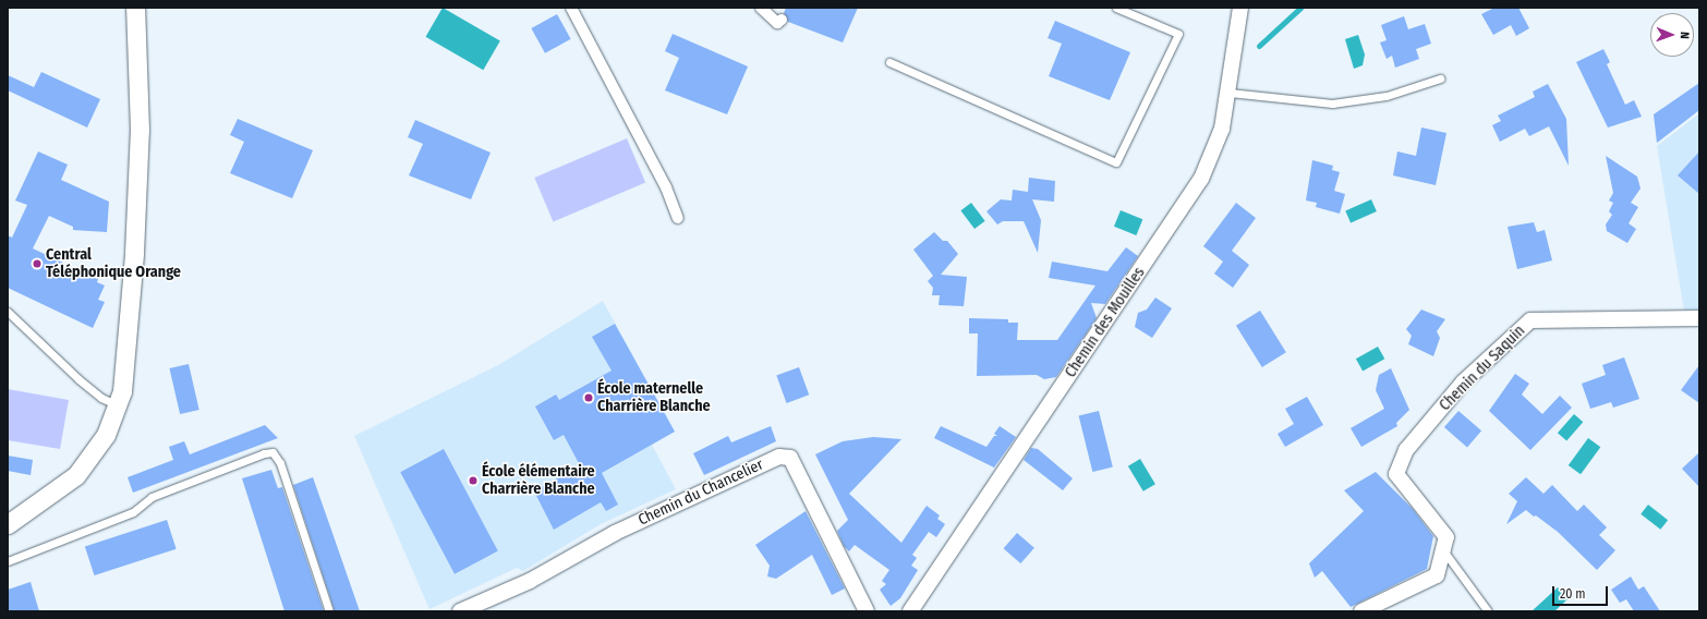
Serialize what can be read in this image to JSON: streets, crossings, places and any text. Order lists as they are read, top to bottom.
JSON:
{
  "streets": {
    "street": ["Chemin des Mouilles", "Chemin du Saquin", "Chemin du Chancelier"]
  },
  "places": ["Central Téléphonique Orange", "École maternelle Charrière Blanche", "École élémentaire Charrière Blanche"],
  "scale_bar": "20 m",
  "north": "right"
}
